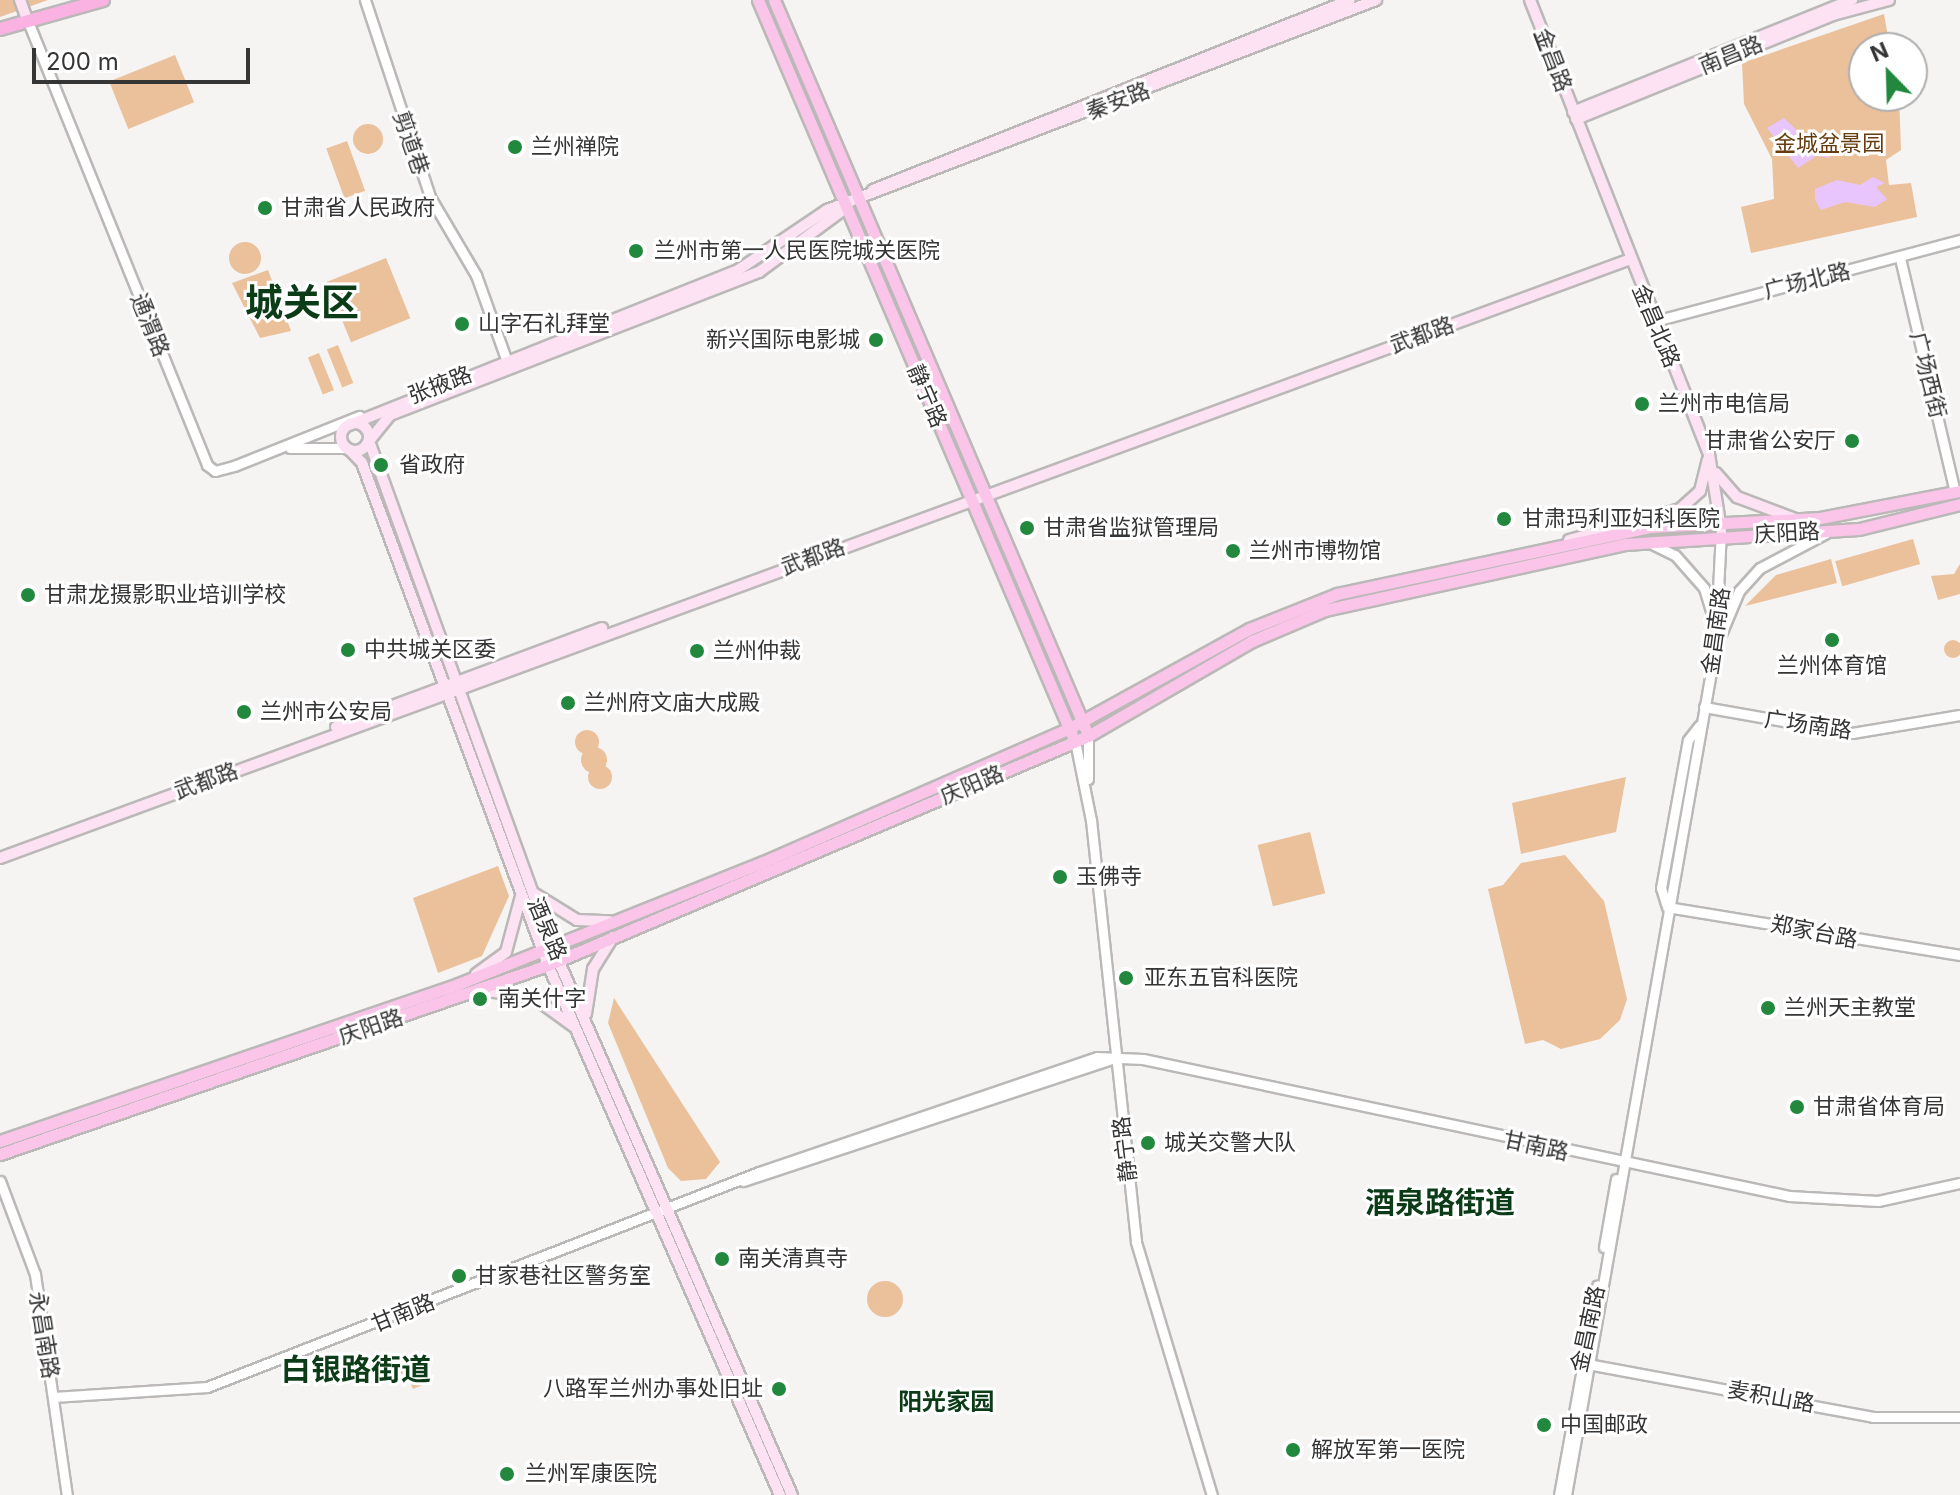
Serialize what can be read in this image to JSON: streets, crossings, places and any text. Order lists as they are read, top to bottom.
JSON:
{
  "streets": {
    "main road": [
      "南昌路",
      "金昌路",
      "秦安路",
      "金昌北路",
      "武都路",
      "张掖路",
      "静宁路",
      "庆阳路",
      "酒泉路"
    ],
    "street": [
      "剪道巷",
      "广场北路",
      "通渭路",
      "广场西街",
      "金昌南路",
      "广场南路",
      "郑家台路",
      "甘南路",
      "永昌南路",
      "麦积山路"
    ]
  },
  "crossings": [
    ["南昌路", "金昌路"],
    ["南昌路", "金昌北路"],
    ["金昌路", "金昌北路"],
    ["秦安路", "剪道巷"],
    ["秦安路", "张掖路"],
    ["秦安路", "静宁路"],
    ["剪道巷", "张掖路"],
    ["广场北路", "金昌北路"],
    ["广场北路", "广场西街"],
    ["通渭路", "张掖路"],
    ["金昌北路", "武都路"],
    ["金昌北路", "庆阳路"],
    ["金昌北路", "金昌南路"],
    ["武都路", "静宁路"],
    ["武都路", "酒泉路"],
    ["广场西街", "庆阳路"],
    ["静宁路", "庆阳路"],
    ["静宁路", "甘南路"],
    ["庆阳路", "金昌南路"],
    ["庆阳路", "酒泉路"],
    ["金昌南路", "广场南路"],
    ["金昌南路", "郑家台路"],
    ["金昌南路", "甘南路"],
    ["金昌南路", "麦积山路"],
    ["酒泉路", "甘南路"],
    ["甘南路", "永昌南路"]
  ],
  "districts": [
    "城关区",
    "酒泉路街道",
    "白银路街道",
    "阳光家园"
  ],
  "parks": ["金城盆景园"],
  "places": [
    "兰州禅院",
    "甘肃省人民政府",
    "兰州市第一人民医院城关医院",
    "山字石礼拜堂",
    "新兴国际电影城",
    "兰州市电信局",
    "甘肃省公安厅",
    "省政府",
    "甘肃玛利亚妇科医院",
    "甘肃省监狱管理局",
    "兰州市博物馆",
    "甘肃龙摄影职业培训学校",
    "兰州体育馆",
    "中共城关区委",
    "兰州仲裁",
    "兰州府文庙大成殿",
    "兰州市公安局",
    "玉佛寺",
    "亚东五官科医院",
    "南关什字",
    "兰州天主教堂",
    "甘肃省体育局",
    "城关交警大队",
    "南关清真寺",
    "甘家巷社区警务室",
    "八路军兰州办事处旧址",
    "中国邮政",
    "解放军第一医院",
    "兰州军康医院"
  ],
  "scale_bar": "200 m",
  "north": "top left"
}
